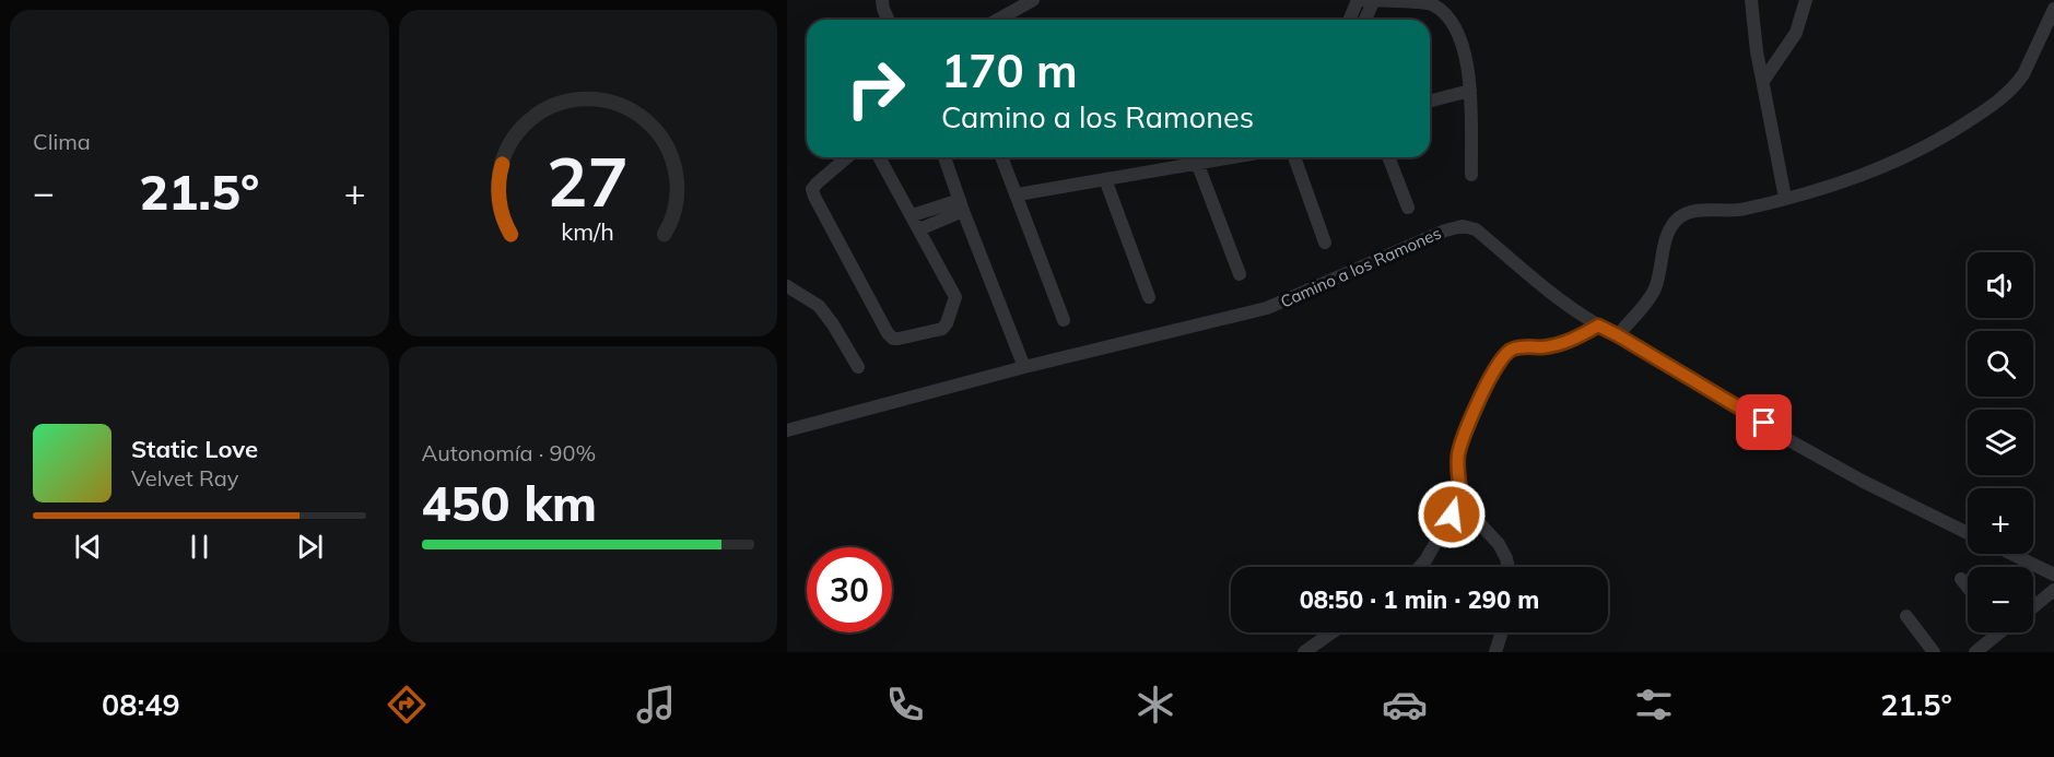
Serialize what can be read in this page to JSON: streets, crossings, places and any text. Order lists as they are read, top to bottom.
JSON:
{
  "streets": {
    "street": ["Camino a los Ramones"]
  },
  "page": {
    "tile": [
      "Clima",
      ["Autonomía · 90%", "450 km"]
    ],
    "turn": ["170 m", "Camino a los Ramones"],
    "heat": ["−", "21.5°", "+"],
    "map_buttons": ["+", "−"],
    "song": ["Static Love", "Velvet Ray"],
    "limit": "30",
    "trip": "08:50 · 1 min · 290 m",
    "tabs": ["08:49", "21.5°"],
    "gauge": ["27", "km/h"]
  }
}
